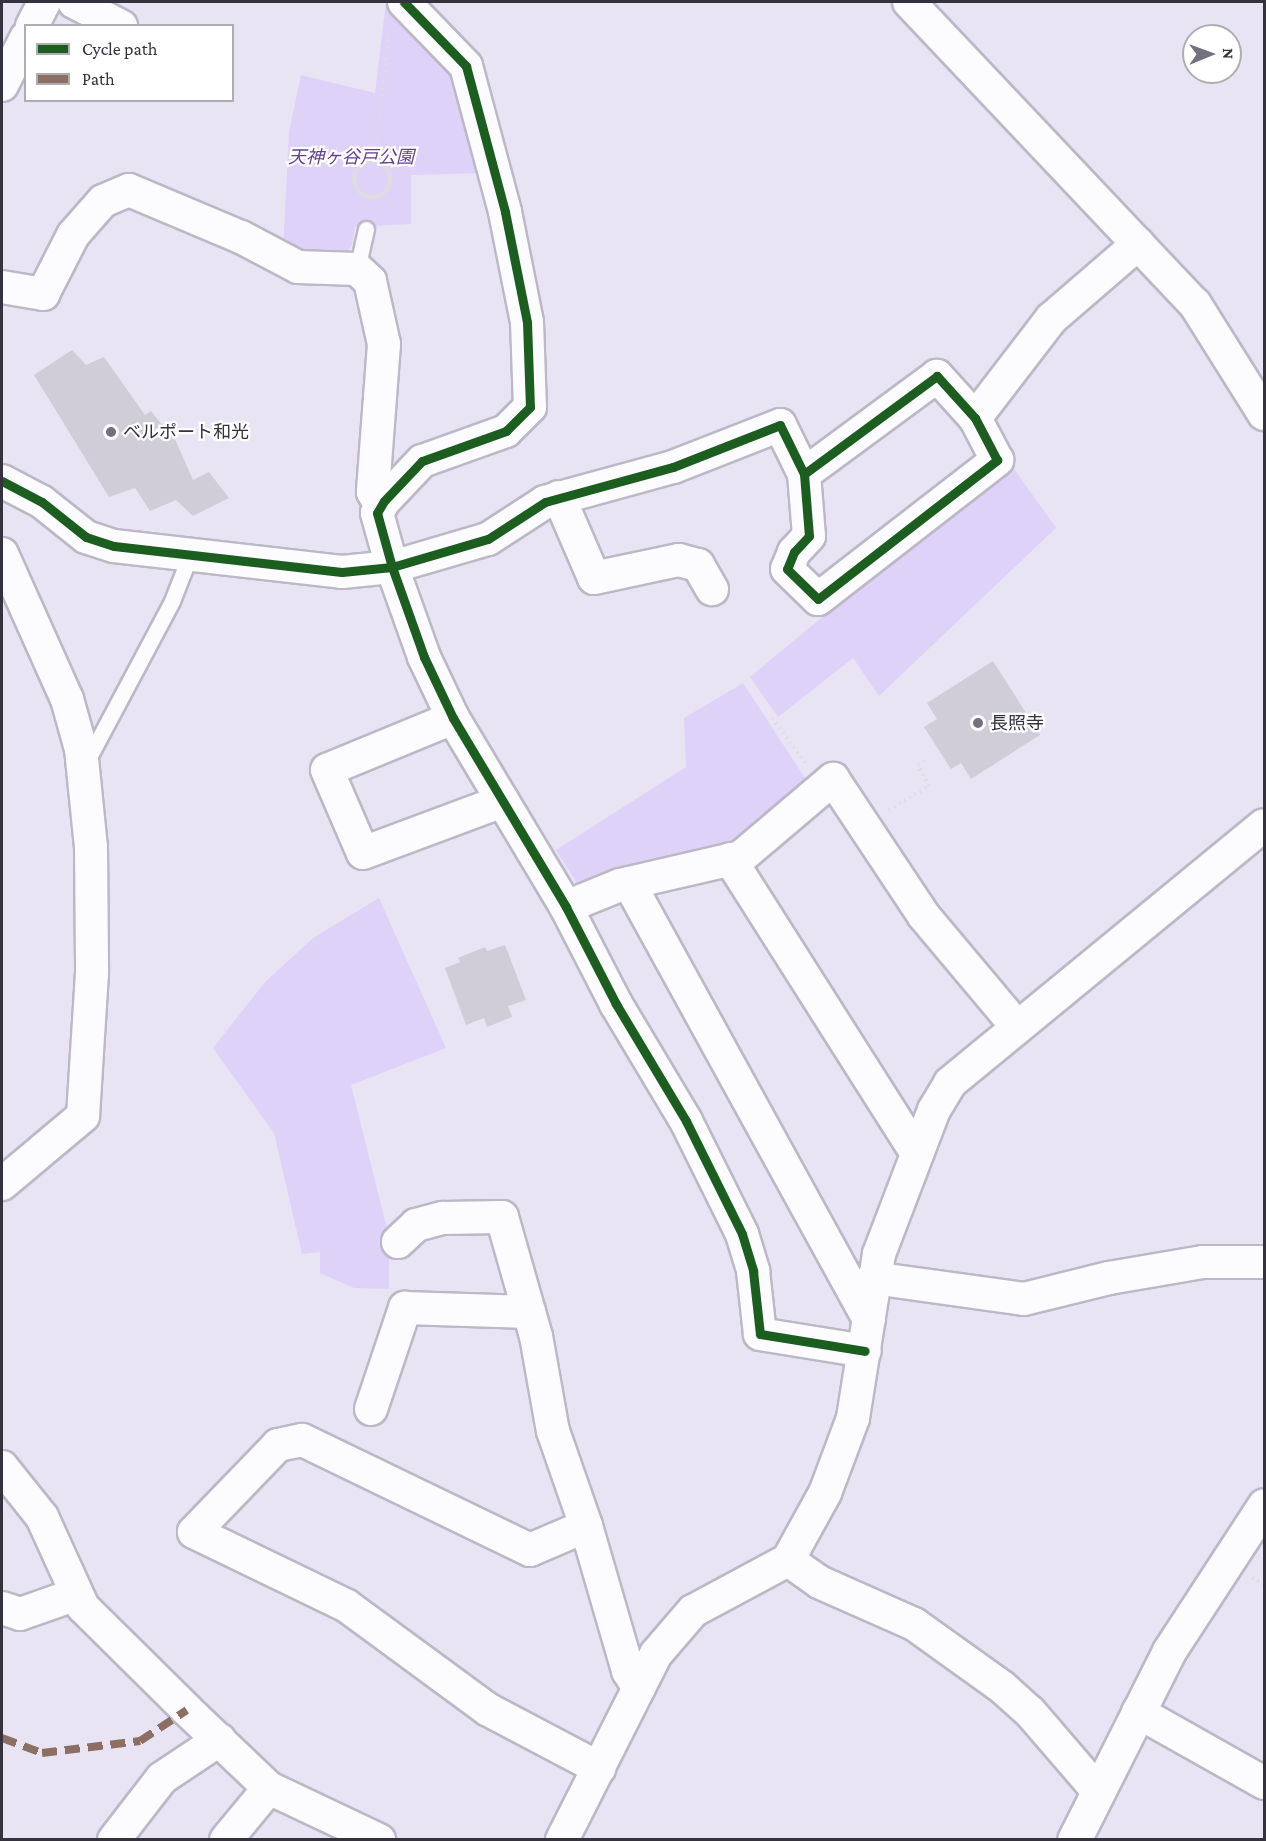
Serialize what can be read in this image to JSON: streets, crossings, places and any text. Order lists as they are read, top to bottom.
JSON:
{
  "parks": ["天神ヶ谷戸公園"],
  "places": ["ベルポート和光", "長照寺"],
  "legend": ["Cycle path", "Path"],
  "north": "right"
}
